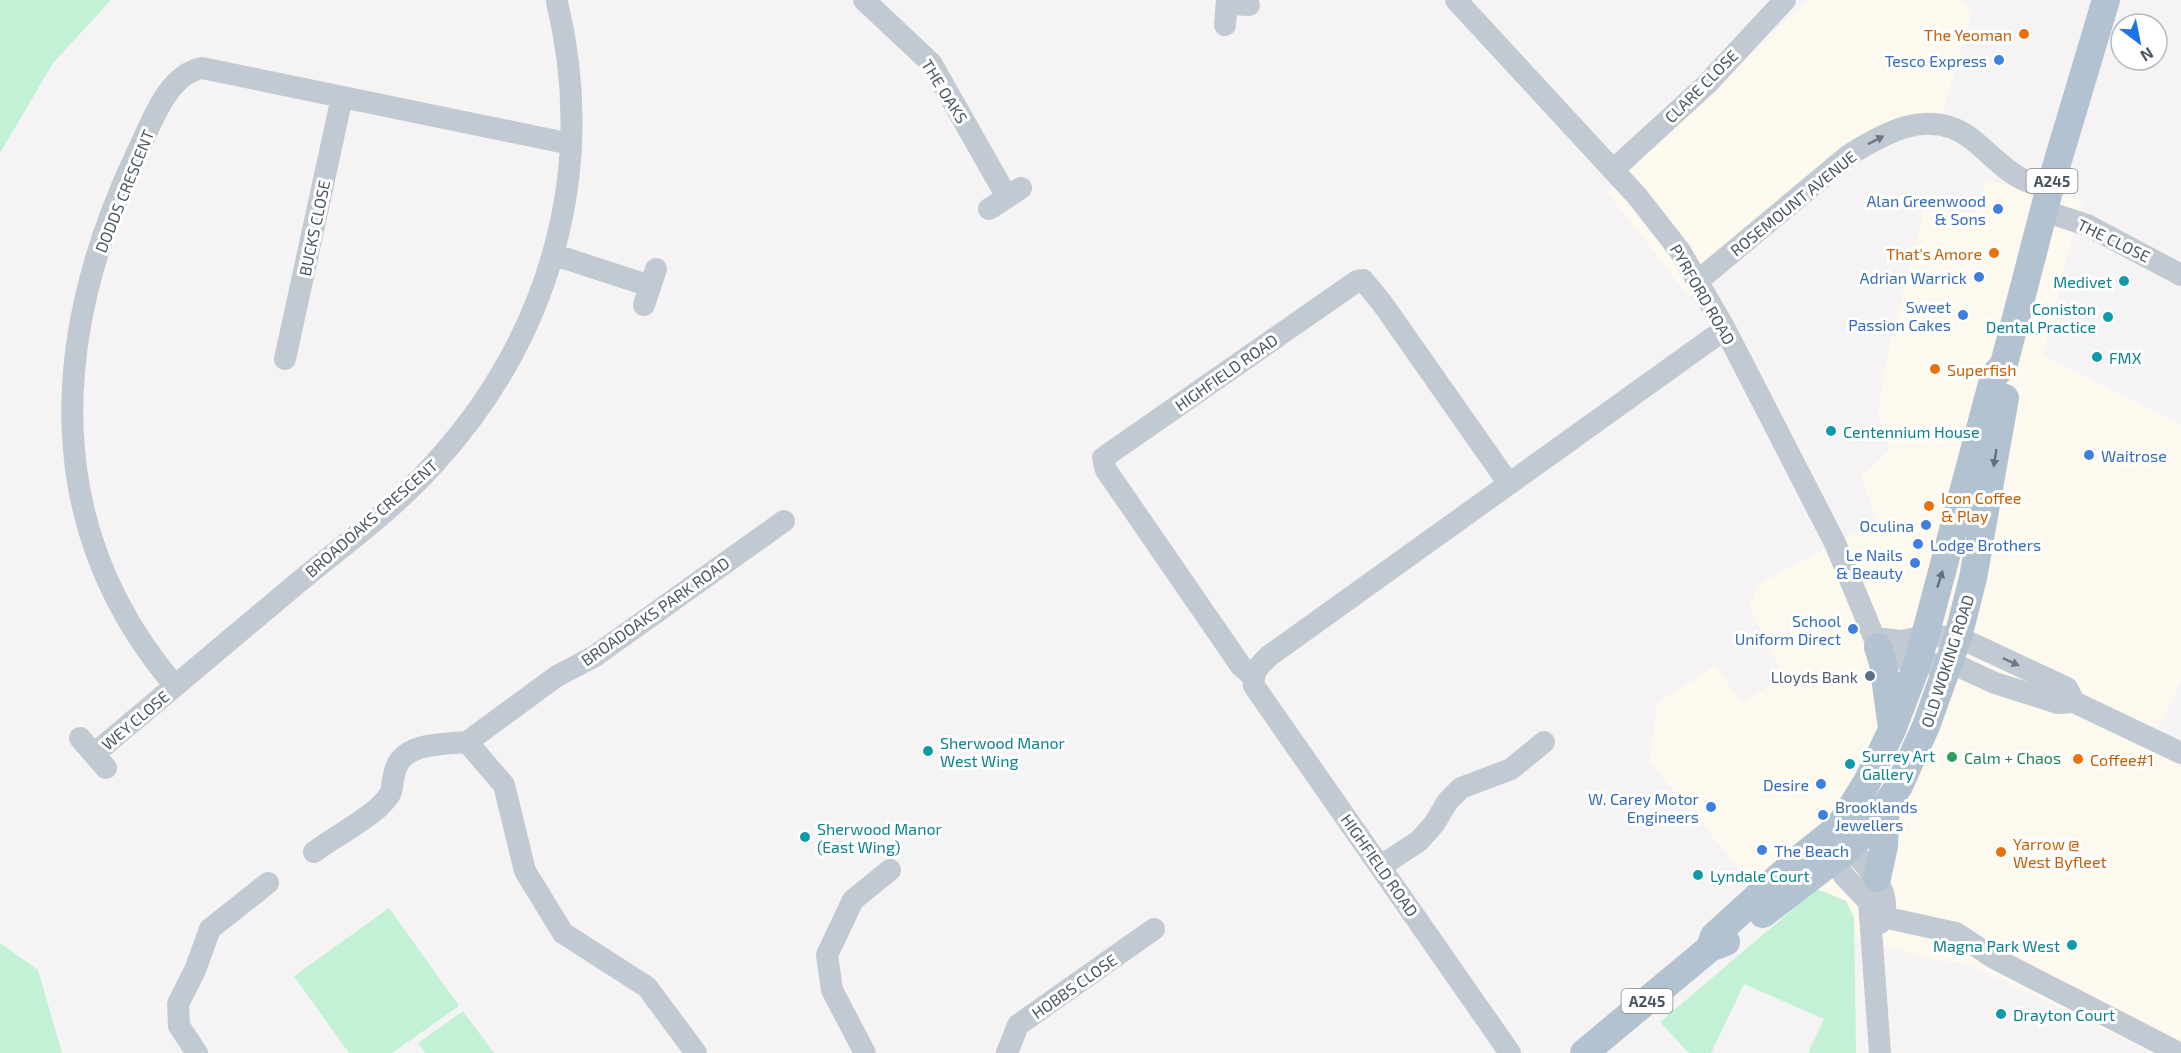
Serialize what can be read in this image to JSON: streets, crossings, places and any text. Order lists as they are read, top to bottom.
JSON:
{
  "streets": {
    "main road": ["A245", "OLD WOKING ROAD"],
    "street": [
      "CLARE CLOSE",
      "THE OAKS",
      "DODDS CRESCENT",
      "ROSEMOUNT AVENUE",
      "BUCKS CLOSE",
      "THE CLOSE",
      "PYRFORD ROAD",
      "HIGHFIELD ROAD",
      "BROADOAKS CRESCENT",
      "BROADOAKS PARK ROAD",
      "WEY CLOSE",
      "HOBBS CLOSE"
    ]
  },
  "crossings": [
    ["CLARE CLOSE", "PYRFORD ROAD"],
    ["A245", "OLD WOKING ROAD"],
    ["DODDS CRESCENT", "BUCKS CLOSE"],
    ["DODDS CRESCENT", "BROADOAKS CRESCENT"],
    ["DODDS CRESCENT", "WEY CLOSE"],
    ["ROSEMOUNT AVENUE", "THE CLOSE"],
    ["ROSEMOUNT AVENUE", "PYRFORD ROAD"],
    ["ROSEMOUNT AVENUE", "OLD WOKING ROAD"],
    ["THE CLOSE", "OLD WOKING ROAD"],
    ["BROADOAKS CRESCENT", "WEY CLOSE"]
  ],
  "one_way": ["ROSEMOUNT AVENUE"],
  "places": [
    "The Yeoman",
    "Tesco Express",
    "Alan Greenwood & Sons",
    "That's Amore",
    "Adrian Warrick",
    "Medivet",
    "Sweet Passion Cakes",
    "Coniston Dental Practice",
    "FMX",
    "Superfish",
    "Centennium House",
    "Waitrose",
    "Icon Coffee & Play",
    "Oculina",
    "Lodge Brothers",
    "Le Nails & Beauty",
    "School Uniform Direct",
    "Lloyds Bank",
    "Sherwood Manor West Wing",
    "Calm + Chaos",
    "Coffee#1",
    "Surrey Art Gallery",
    "Desire",
    "W. Carey Motor Engineers",
    "Brooklands Jewellers",
    "Sherwood Manor (East Wing)",
    "The Beach",
    "Yarrow @ West Byfleet",
    "Lyndale Court",
    "Magna Park West",
    "Drayton Court"
  ],
  "north": "bottom right"
}
